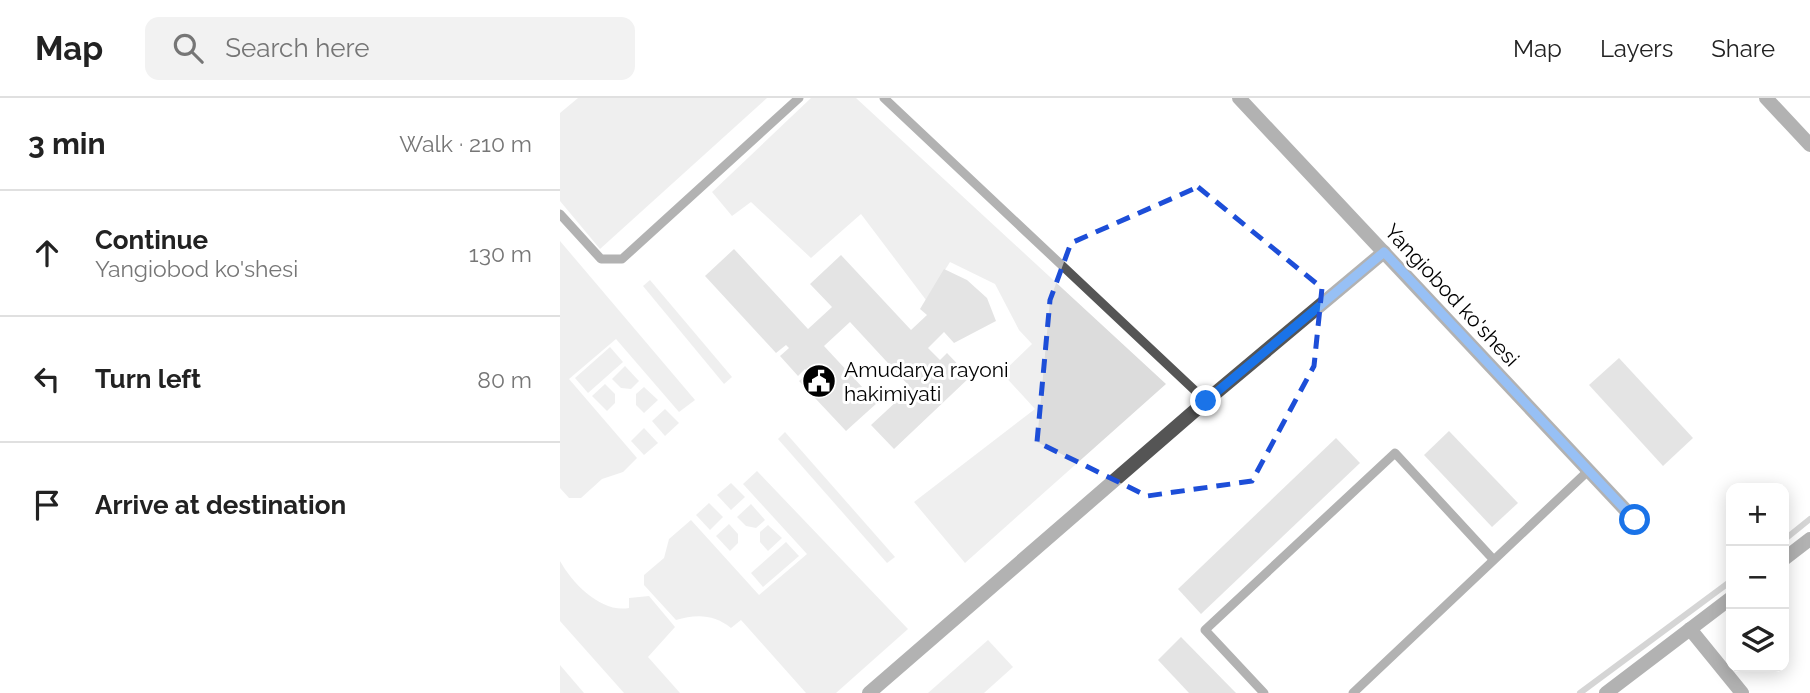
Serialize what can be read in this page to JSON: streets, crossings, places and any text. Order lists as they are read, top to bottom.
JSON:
{
  "streets": {
    "street": ["Yangiobod ko'shesi"]
  },
  "places": {
    "public building": ["Amudarya rayoni hakimiyati"]
  },
  "page": {
    "header": "Map",
    "search": "Search here",
    "nav": ["Map", "Layers", "Share"],
    "heading": ["3 min", "Walk · 210 m"],
    "list": [
      ["Continue", "Yangiobod ko'shesi", "130 m"],
      ["Turn left", "80 m"],
      "Arrive at destination"
    ],
    "map_buttons": ["+", "−"]
  }
}
